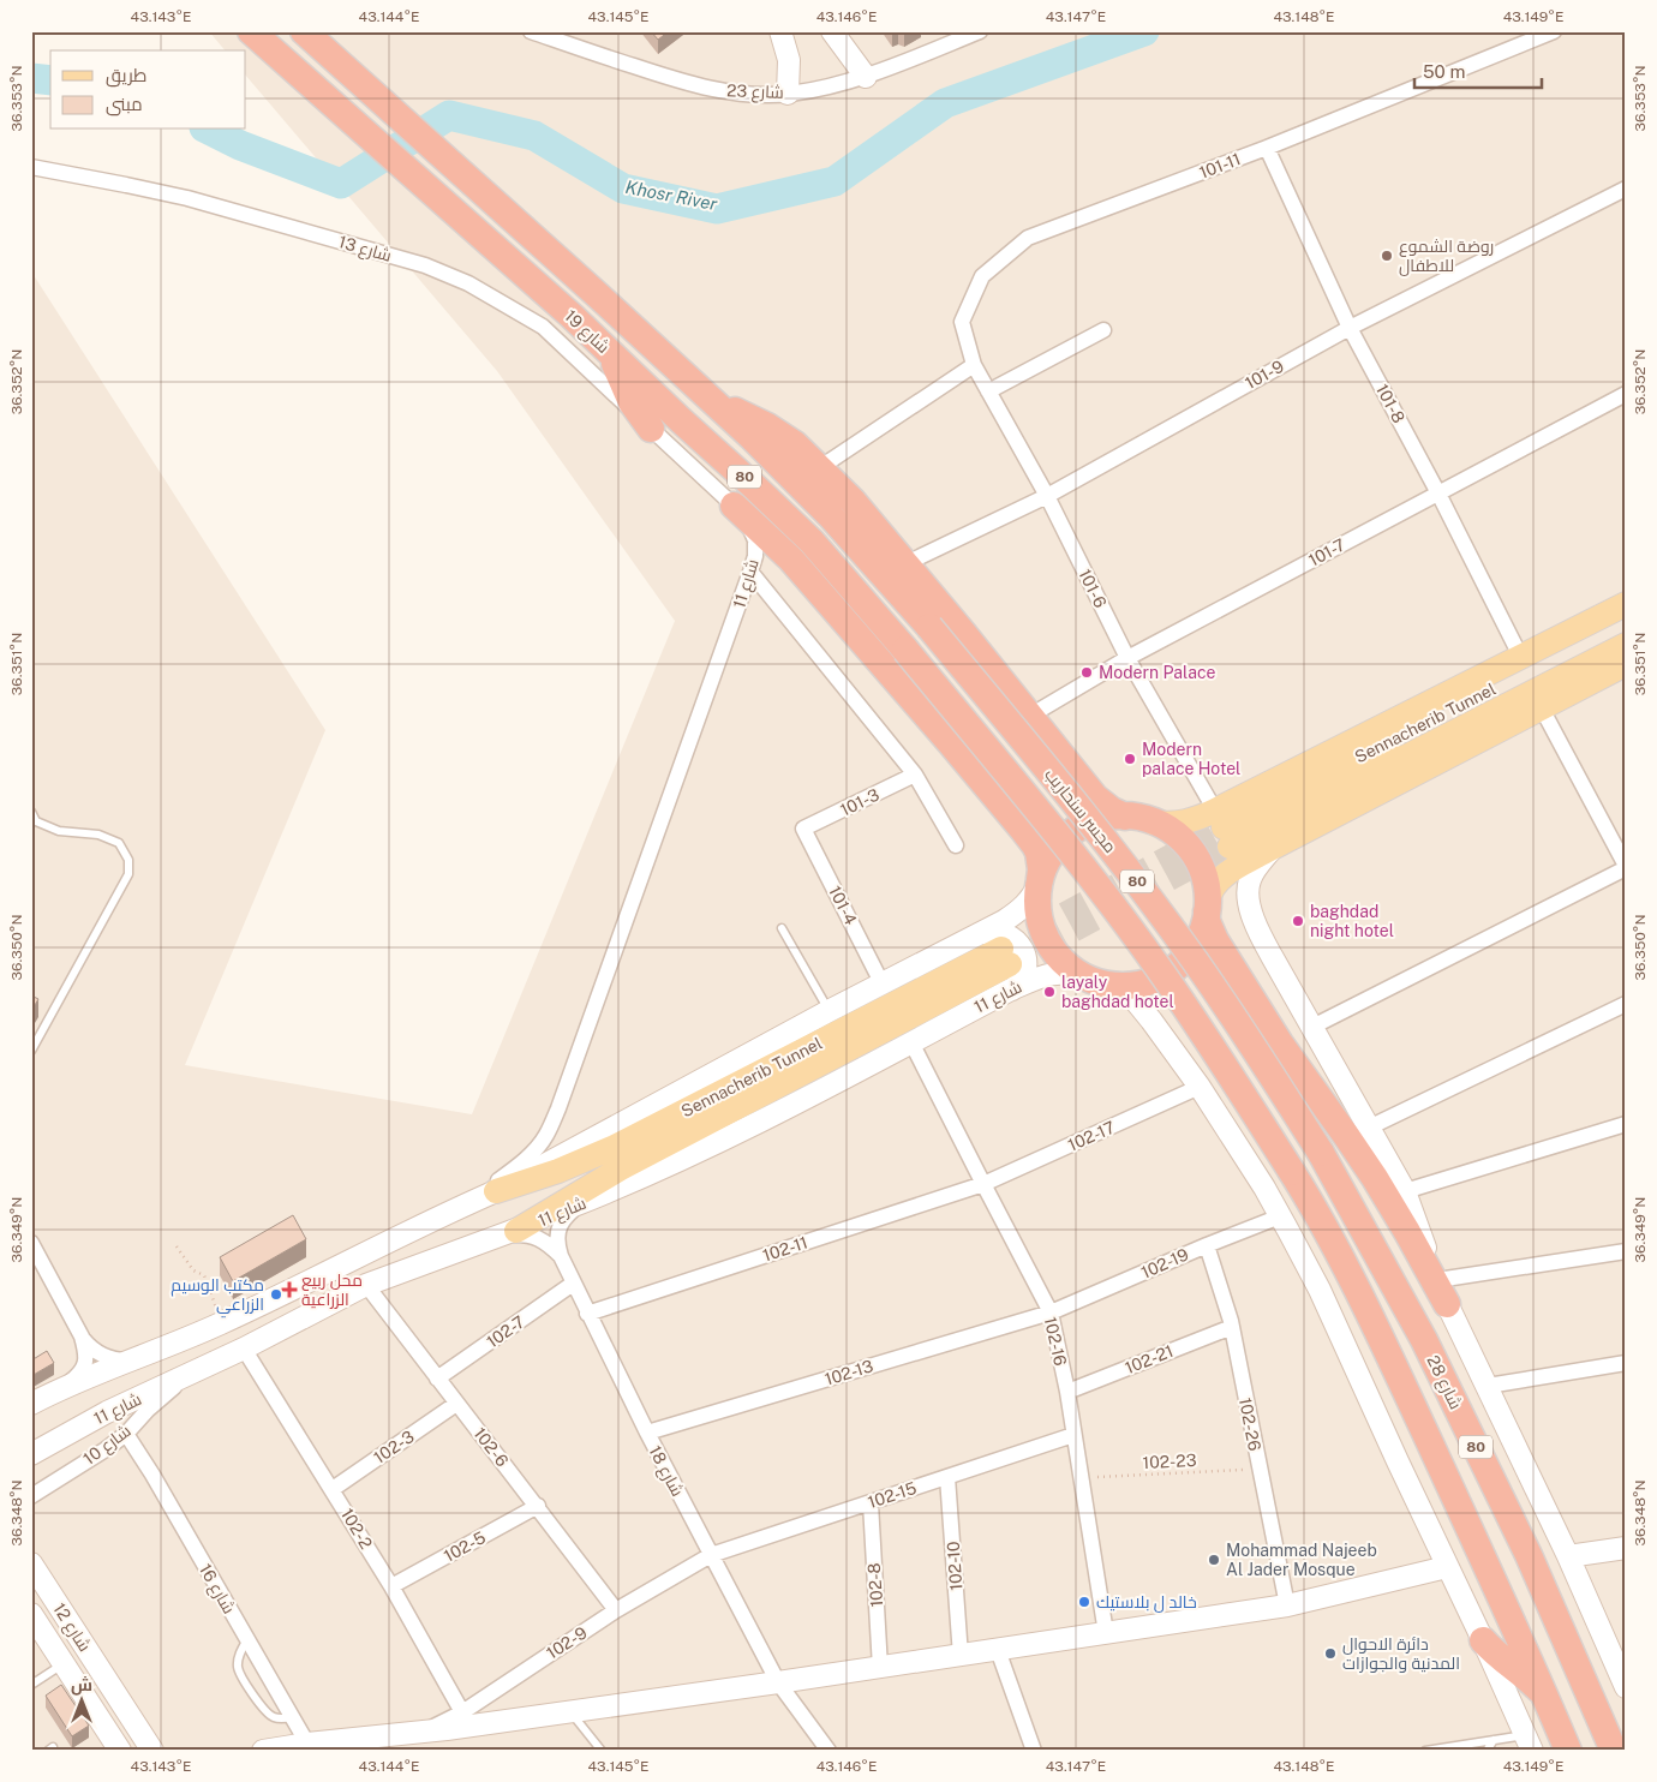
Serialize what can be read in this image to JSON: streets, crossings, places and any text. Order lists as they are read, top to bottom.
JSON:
{
  "streets": {
    "highway": [
      "شارع 19",
      "80",
      "مجسر سنحاريب",
      "شارع 28"
    ],
    "main road": ["شارع 11", "Sennacherib Tunnel", "شارع 12"],
    "street": [
      "شارع 23",
      "101-11",
      "شارع 13",
      "101-9",
      "101-8",
      "101-7",
      "101-6",
      "101-3",
      "101-4",
      "102-17",
      "102-11",
      "102-19",
      "102-7",
      "102-16",
      "102-21",
      "102-13",
      "102-26",
      "شارع 10",
      "102-3",
      "102-6",
      "شارع 18",
      "102-15",
      "102-2",
      "102-5",
      "102-10",
      "102-8",
      "شارع 16",
      "102-9"
    ],
    "path": ["102-23"]
  },
  "crossings": [
    ["101-11", "101-8"],
    ["101-11", "101-6"],
    ["شارع 13", "شارع 11"],
    ["شارع 19", "مجسر سنحاريب"],
    ["101-9", "101-8"],
    ["101-9", "101-6"],
    ["101-8", "101-7"],
    ["80", "مجسر سنحاريب"],
    ["101-7", "101-6"],
    ["شارع 11", "Sennacherib Tunnel"],
    ["شارع 11", "101-4"],
    ["شارع 11", "102-17"],
    ["شارع 11", "102-19"],
    ["شارع 11", "102-16"],
    ["شارع 11", "شارع 10"],
    ["شارع 11", "102-6"],
    ["شارع 11", "102-2"],
    ["101-6", "Sennacherib Tunnel"],
    ["101-3", "101-4"],
    ["مجسر سنحاريب", "شارع 28"],
    ["102-17", "102-11"],
    ["102-17", "102-16"],
    ["102-11", "102-16"],
    ["102-11", "شارع 18"],
    ["102-19", "102-16"],
    ["102-19", "102-13"],
    ["102-19", "102-26"],
    ["102-7", "102-6"],
    ["102-7", "شارع 18"],
    ["102-16", "102-21"],
    ["102-16", "102-13"],
    ["102-16", "102-23"],
    ["102-16", "102-15"],
    ["102-21", "102-26"],
    ["102-13", "شارع 18"],
    ["102-26", "102-23"],
    ["شارع 10", "شارع 16"],
    ["102-3", "102-6"],
    ["102-3", "102-2"],
    ["102-6", "102-5"],
    ["102-6", "102-9"],
    ["شارع 18", "102-15"],
    ["شارع 18", "102-9"],
    ["102-15", "102-10"],
    ["102-15", "102-8"],
    ["102-15", "102-9"],
    ["102-2", "102-5"],
    ["102-2", "102-9"]
  ],
  "water": ["Khosr River"],
  "places": {
    "other": [
      "روضة الشموع للاطفال",
      "Modern Palace",
      "Modern palace Hotel",
      "baghdad night hotel",
      "layaly baghdad hotel",
      "مكتب الوسيم الزراعي",
      "Mohammad Najeeb Al Jader Mosque",
      "خالد ل بلاستيك",
      "دائرة الاحوال المدنية والجوازات"
    ],
    "health": ["محل ربيع الزراعية"]
  },
  "legend": ["طريق", "مبنى"],
  "scale_bar": "50 m",
  "north": "top",
  "coordinates": [
    "43.143°E",
    "43.144°E",
    "43.145°E",
    "43.146°E",
    "43.147°E",
    "43.148°E",
    "43.149°E",
    "36.353°N",
    "36.352°N",
    "36.351°N",
    "36.350°N",
    "36.349°N",
    "36.348°N"
  ]
}
